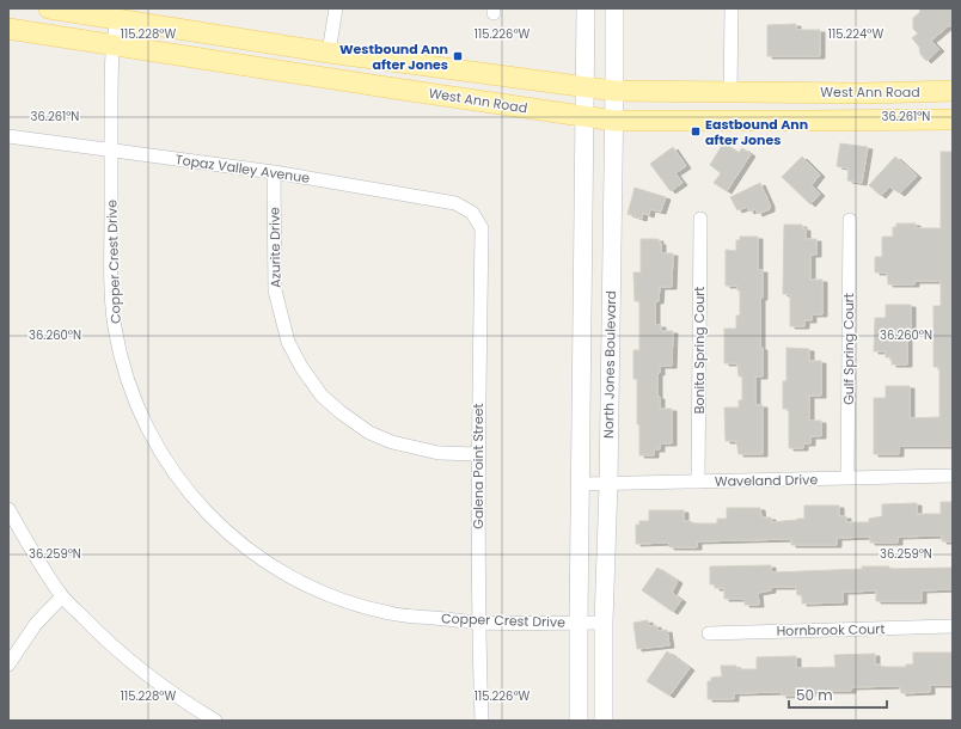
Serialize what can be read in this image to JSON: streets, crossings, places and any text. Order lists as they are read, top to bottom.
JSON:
{
  "streets": {
    "main road": ["West Ann Road", "North Jones Boulevard"],
    "street": [
      "Topaz Valley Avenue",
      "Azurite Drive",
      "Copper Crest Drive",
      "Gulf Spring Court",
      "Bonita Spring Court",
      "Galena Point Street",
      "Waveland Drive",
      "Hornbrook Court"
    ]
  },
  "crossings": [
    ["West Ann Road", "Copper Crest Drive"],
    ["West Ann Road", "North Jones Boulevard"],
    ["Topaz Valley Avenue", "Azurite Drive"],
    ["Topaz Valley Avenue", "Copper Crest Drive"],
    ["Topaz Valley Avenue", "Galena Point Street"],
    ["Azurite Drive", "Galena Point Street"],
    ["Copper Crest Drive", "North Jones Boulevard"],
    ["Copper Crest Drive", "Galena Point Street"],
    ["Gulf Spring Court", "Waveland Drive"],
    ["Bonita Spring Court", "Waveland Drive"],
    ["North Jones Boulevard", "Waveland Drive"]
  ],
  "places": {
    "transit": ["Westbound Ann after Jones", "Eastbound Ann after Jones"]
  },
  "scale_bar": "50 m",
  "coordinates": [
    "115.228°W",
    "115.226°W",
    "115.224°W",
    "36.261°N",
    "36.260°N",
    "36.259°N"
  ]
}
